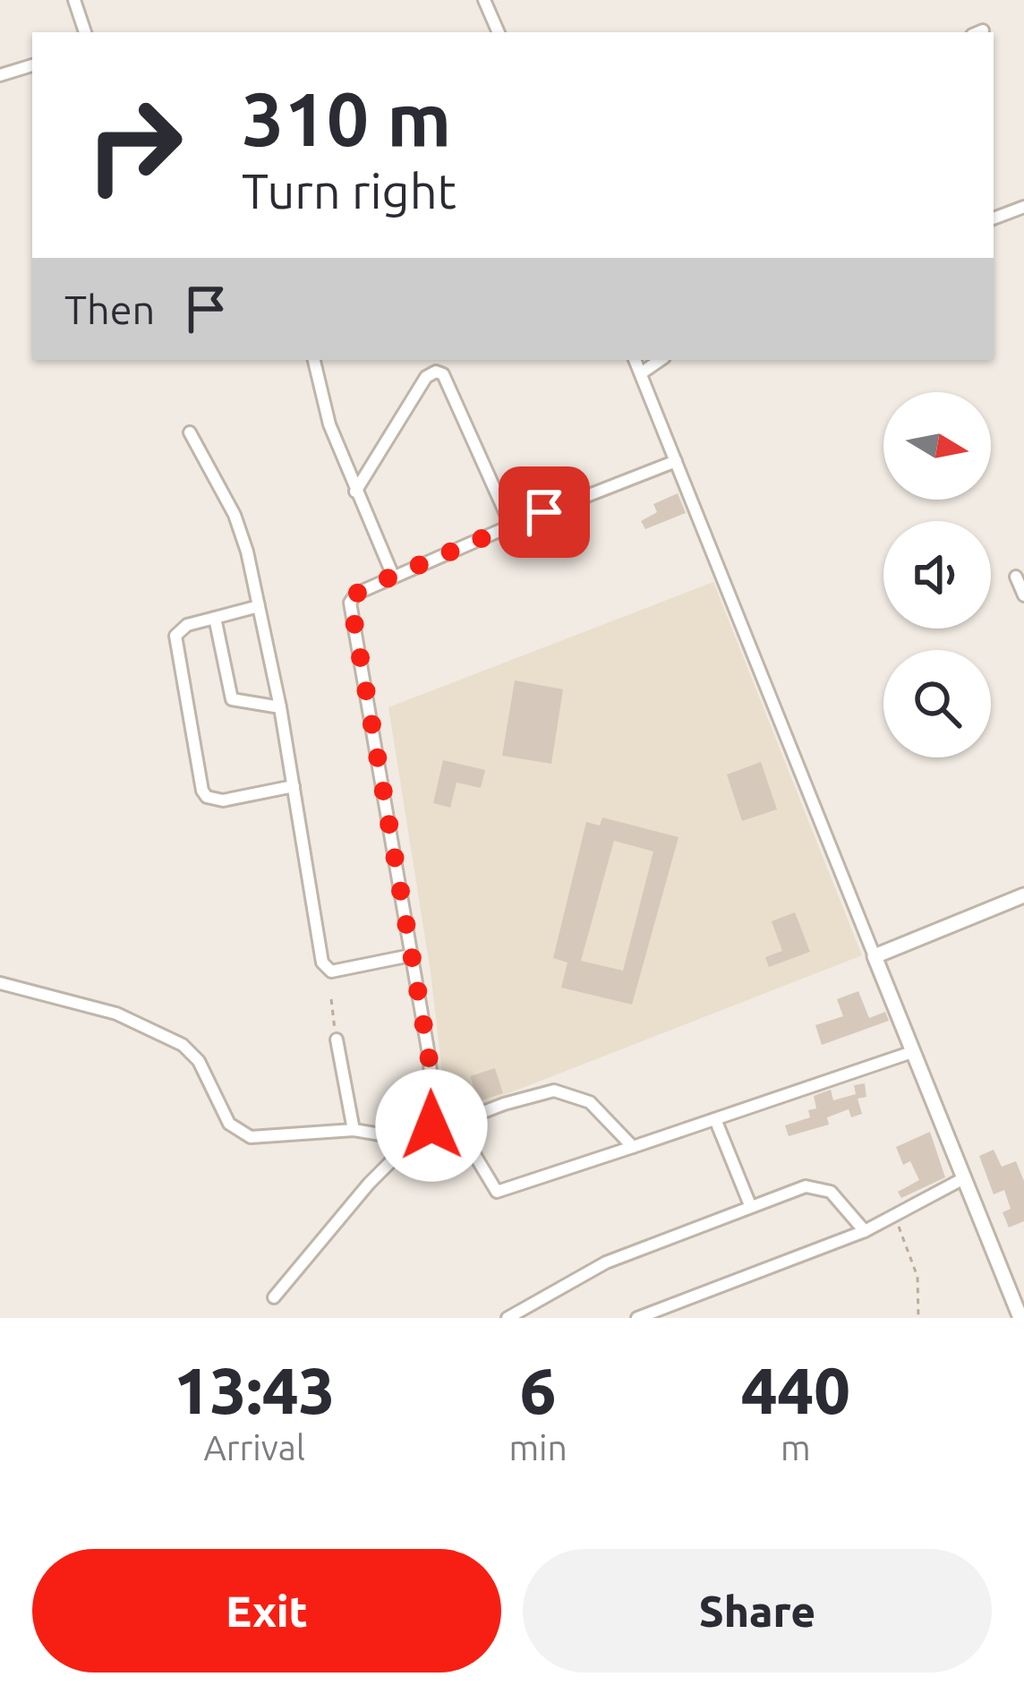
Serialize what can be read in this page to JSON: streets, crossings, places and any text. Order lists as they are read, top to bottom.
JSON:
{
  "north": "right",
  "page": {
    "turn": ["310 m", "Turn right"],
    "then": "Then",
    "eta": [
      "13:43",
      "Arrival",
      "6",
      "min",
      "440",
      "m"
    ],
    "buttons": ["Exit", "Share"]
  }
}
